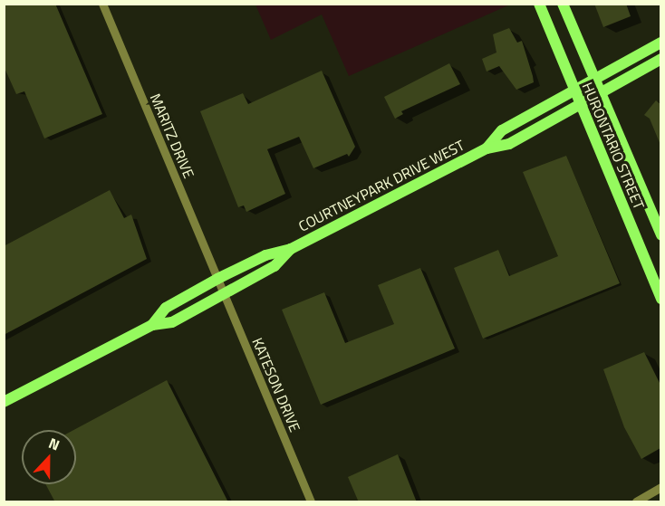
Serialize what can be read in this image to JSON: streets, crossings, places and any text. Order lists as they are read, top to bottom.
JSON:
{
  "streets": {
    "main road": ["HURONTARIO STREET", "COURTNEYPARK DRIVE WEST"],
    "street": ["MARITZ DRIVE", "KATESON DRIVE"]
  },
  "crossings": [
    ["MARITZ DRIVE", "COURTNEYPARK DRIVE WEST"],
    ["MARITZ DRIVE", "KATESON DRIVE"],
    ["HURONTARIO STREET", "COURTNEYPARK DRIVE WEST"],
    ["COURTNEYPARK DRIVE WEST", "KATESON DRIVE"]
  ],
  "north": "top"
}
